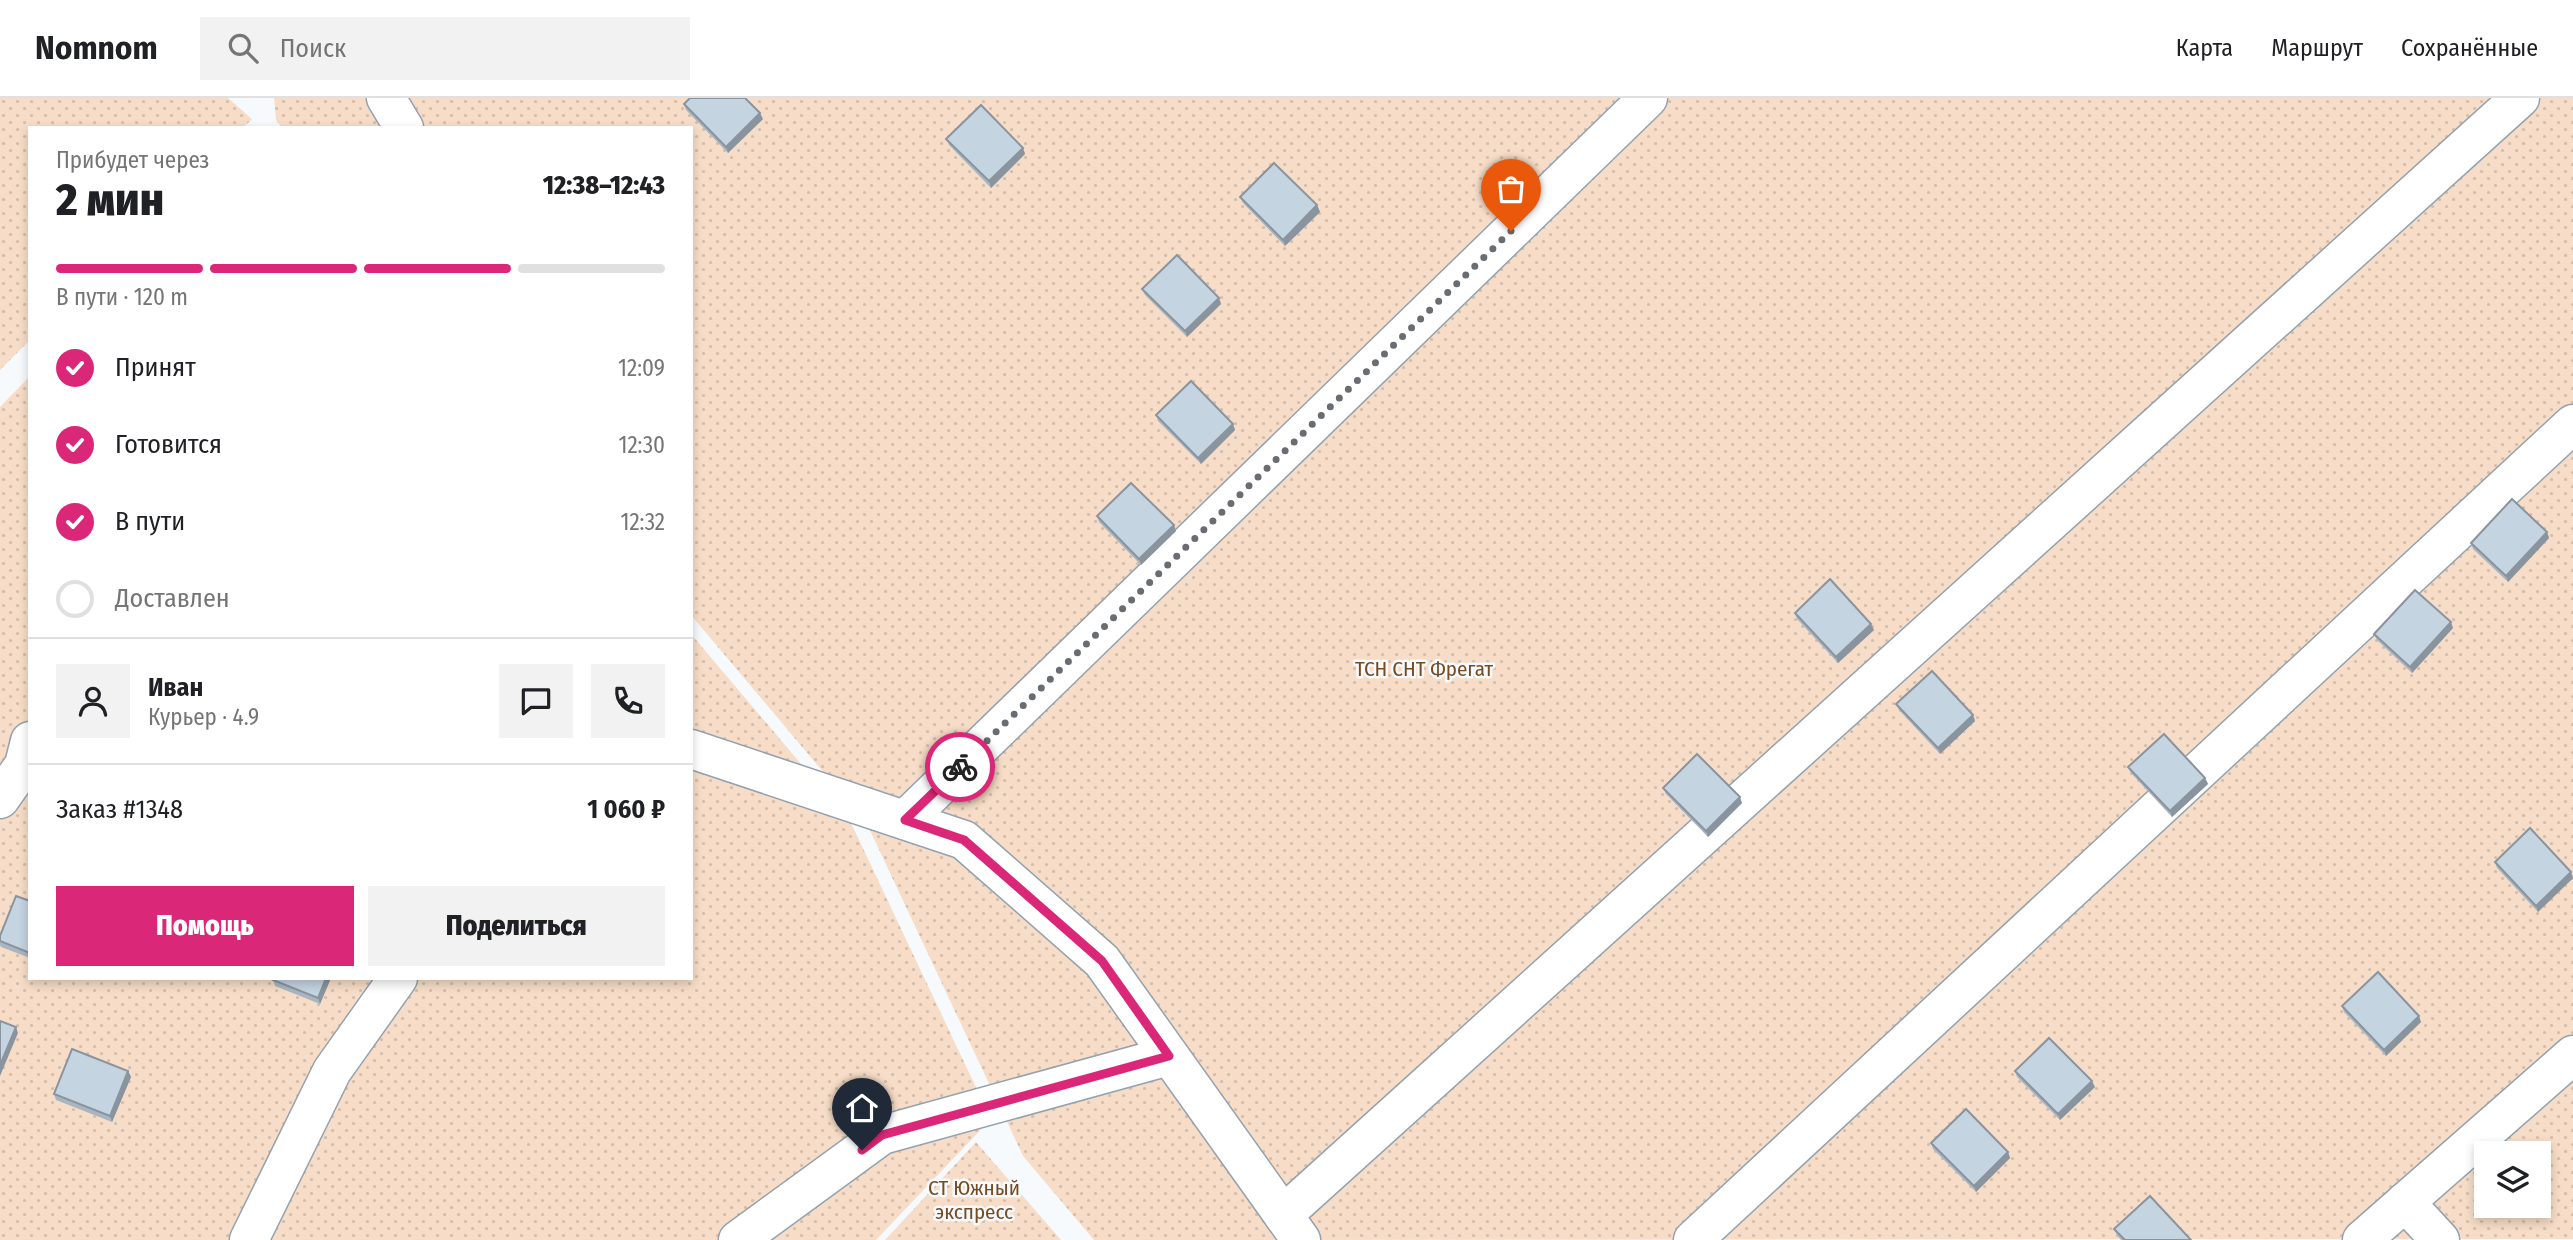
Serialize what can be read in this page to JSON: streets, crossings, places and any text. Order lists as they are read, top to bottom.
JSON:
{
  "parks": ["ТСН СНТ Фрегат", "СТ Южный экспресс"],
  "page": {
    "header": "Nomnom",
    "search": "Поиск",
    "nav": ["Карта", "Маршрут", "Сохранённые"],
    "heading": ["2 мин", "Прибудет через", "12:38–12:43"],
    "panel": [
      "Иван",
      "Курьер · 4.9",
      "Заказ #1348",
      "1 060 ₽"
    ],
    "bar": "В пути · 120 m",
    "list": [
      ["Принят", "12:09"],
      ["Готовится", "12:30"],
      ["В пути", "12:32"],
      "Доставлен"
    ],
    "buttons": ["Помощь", "Поделиться"]
  }
}
